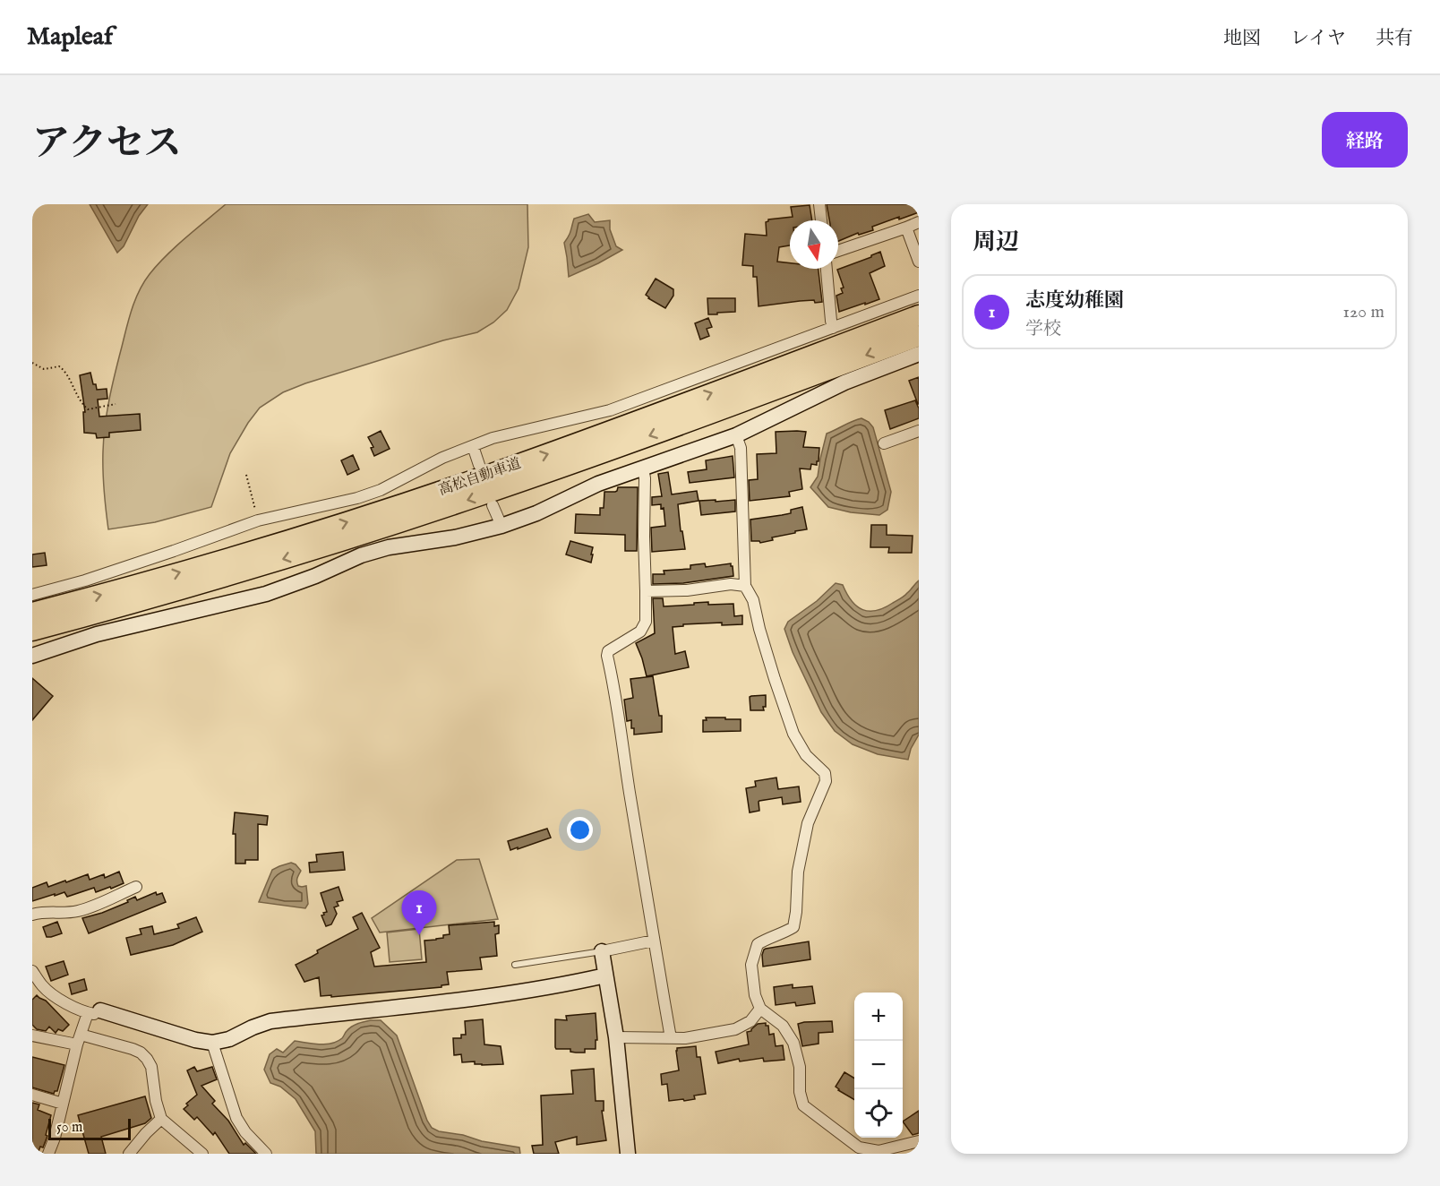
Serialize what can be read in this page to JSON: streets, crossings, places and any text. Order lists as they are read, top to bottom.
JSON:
{
  "streets": {
    "highway": ["高松自動車道"]
  },
  "scale_bar": "50 m",
  "north": "bottom",
  "page": {
    "header": "Mapleaf",
    "nav": ["地図", "レイヤ", "共有"],
    "title": "アクセス",
    "buttons": "経路",
    "heading": "周辺",
    "list": [
      {
        "mark": "1",
        "name": "志度幼稚園",
        "note": "学校",
        "value": "120 m"
      }
    ],
    "pins": "1",
    "map_buttons": ["+", "−"],
    "scale": "50 m"
  }
}
